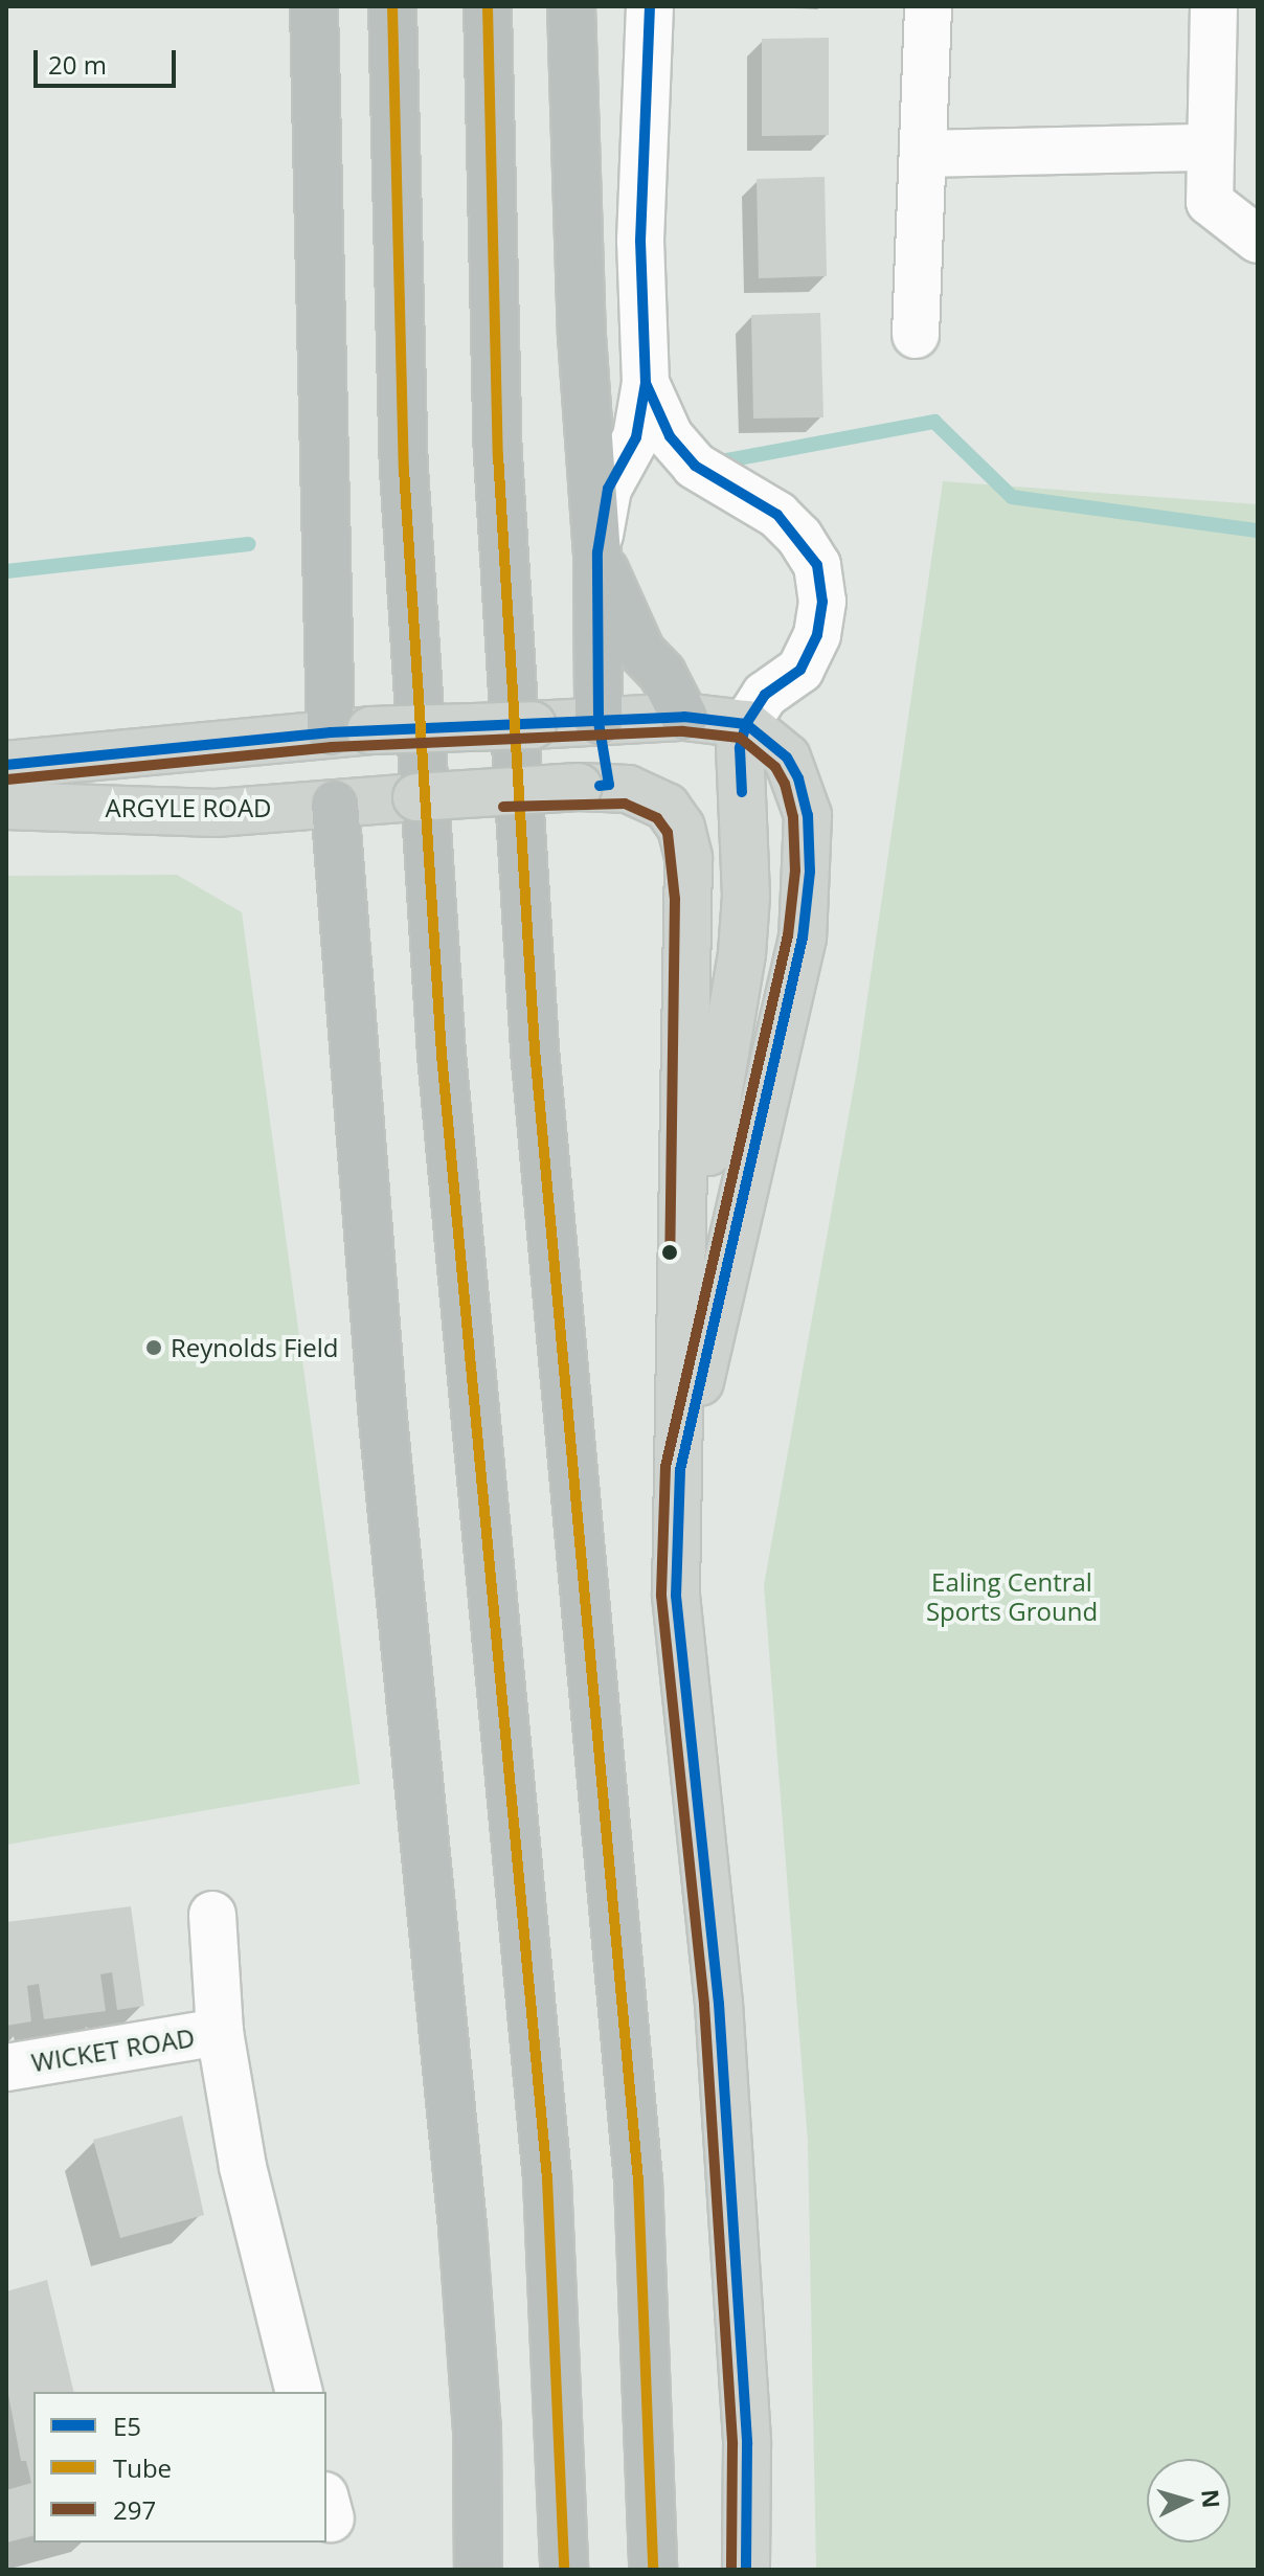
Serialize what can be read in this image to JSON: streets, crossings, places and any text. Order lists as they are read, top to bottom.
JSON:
{
  "streets": {
    "main road": ["ARGYLE ROAD"],
    "street": ["WICKET ROAD"]
  },
  "parks": ["Ealing Central Sports Ground"],
  "places": ["Reynolds Field"],
  "lines": ["transit line E5", "transit line Tube", "transit line 297"],
  "legend": ["E5", "Tube", "297"],
  "scale_bar": "20 m",
  "north": "right"
}
